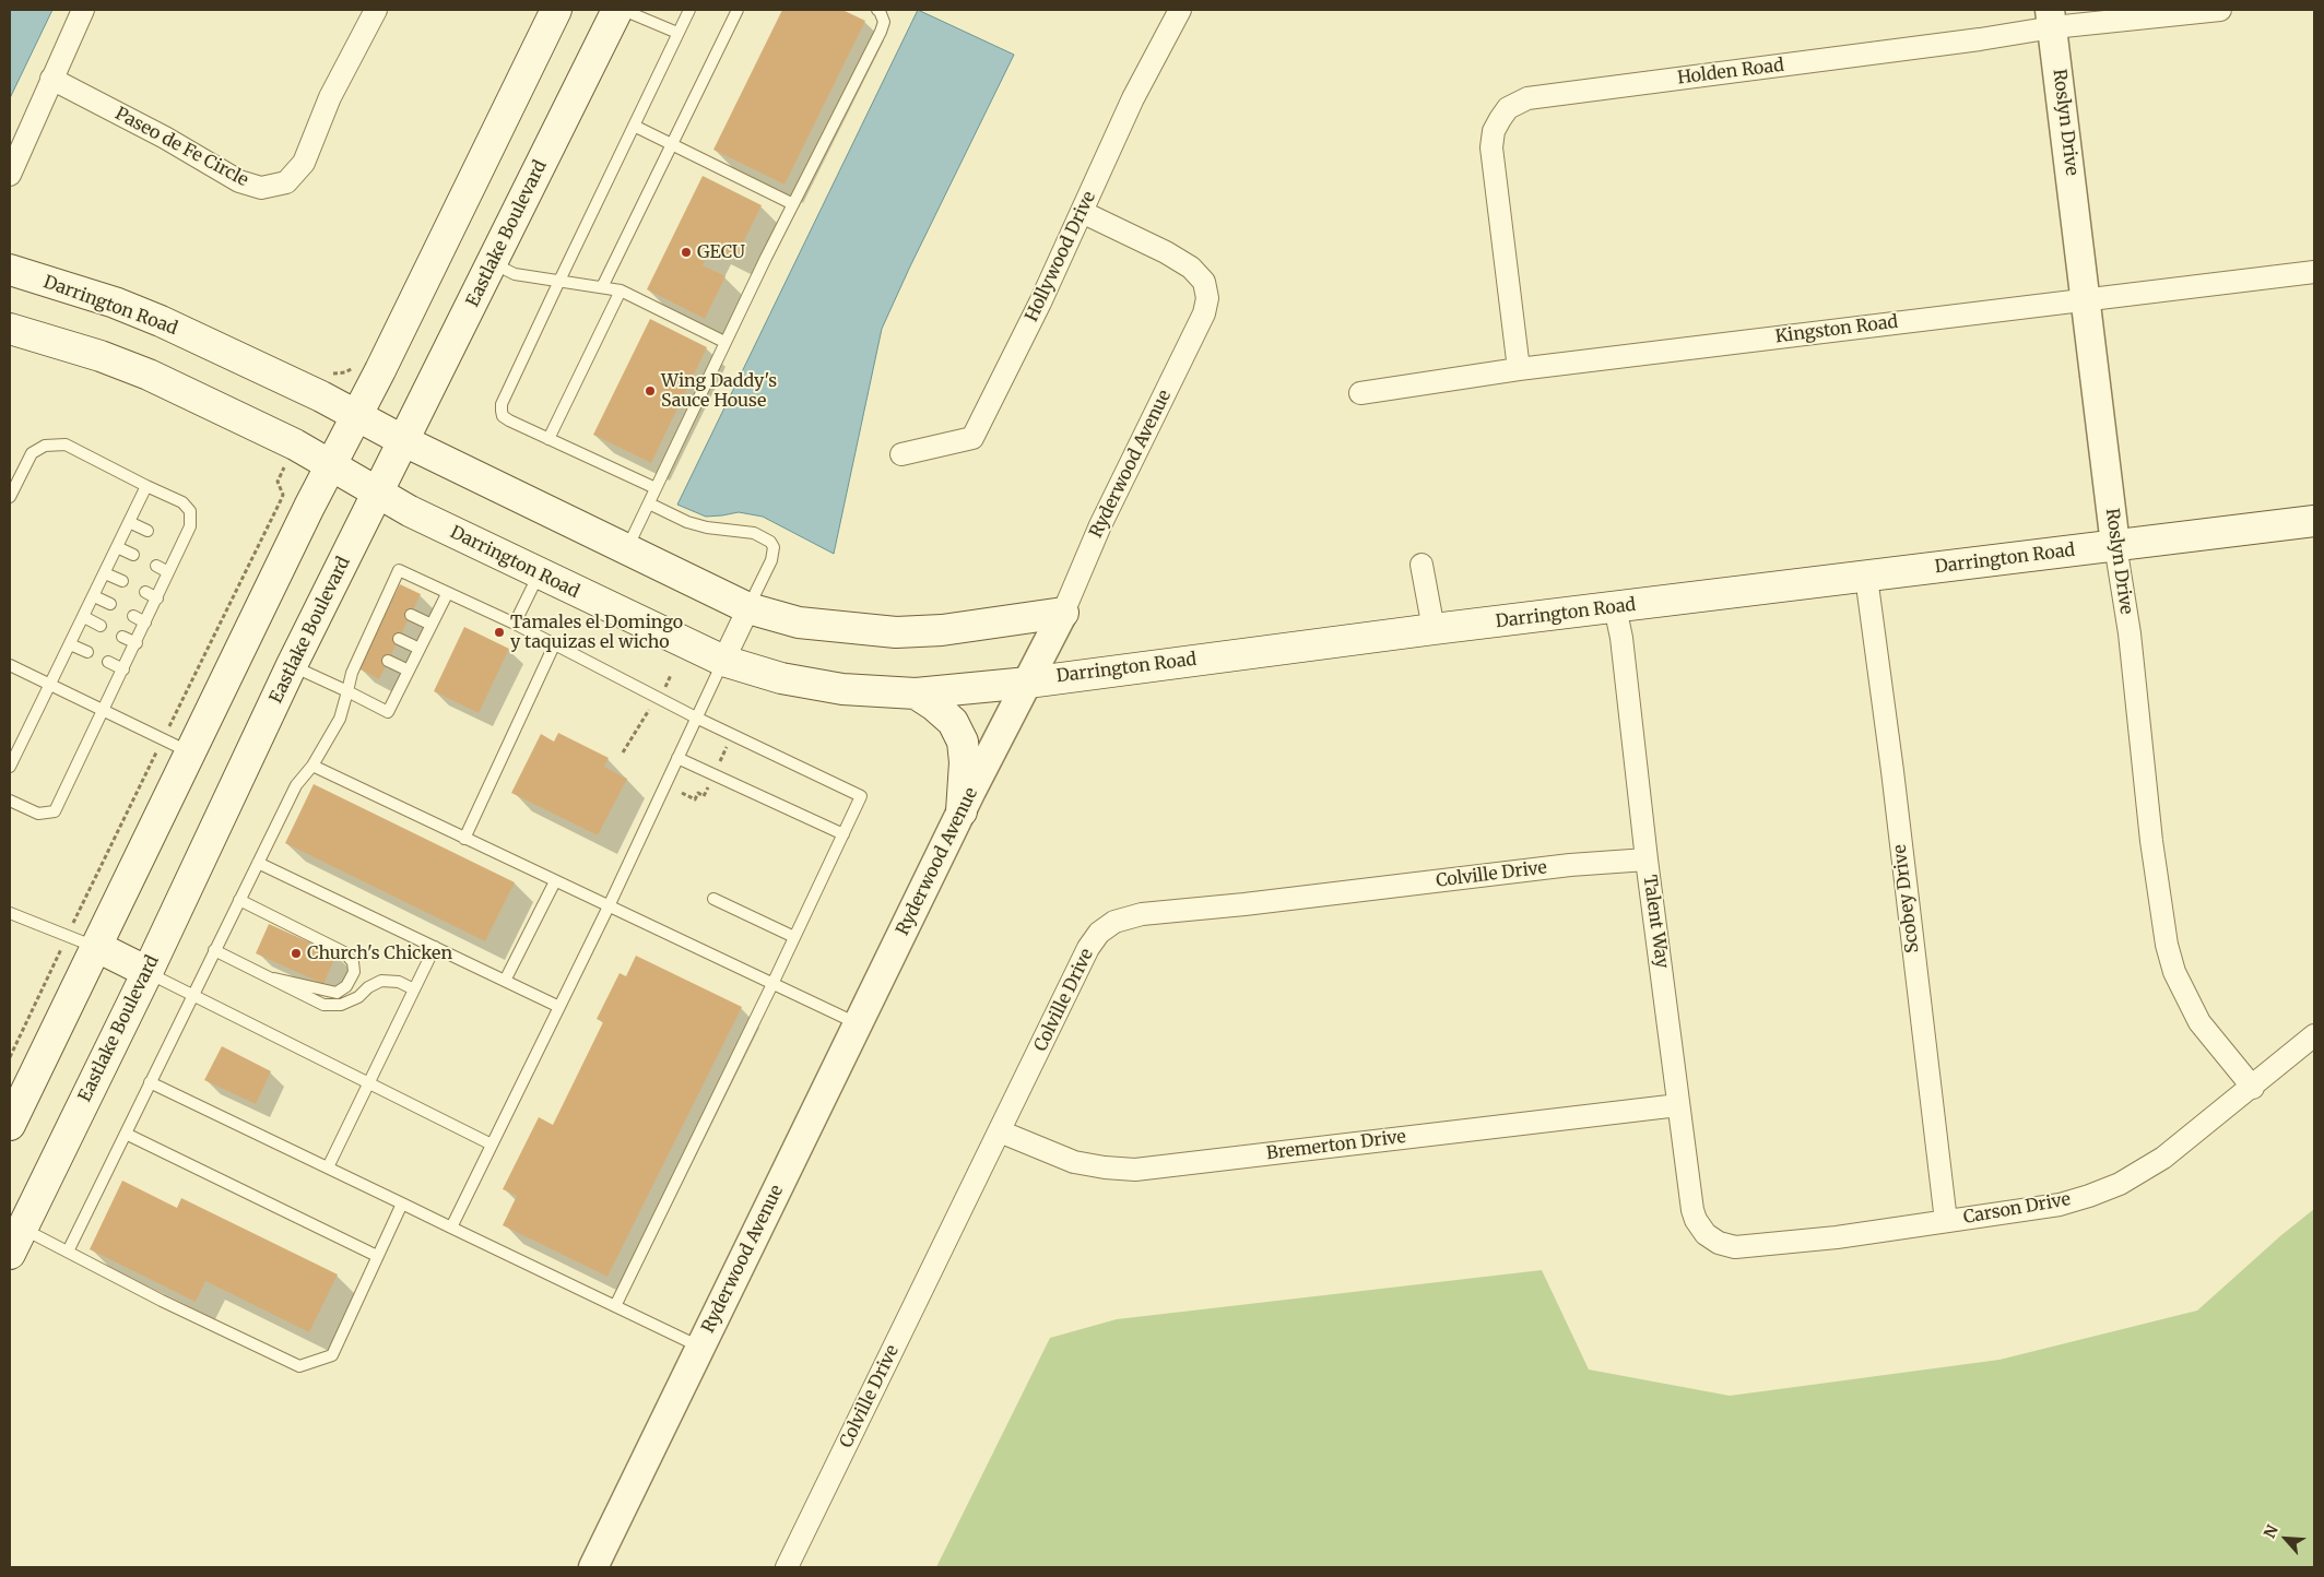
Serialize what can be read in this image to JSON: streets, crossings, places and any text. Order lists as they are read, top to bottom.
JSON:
{
  "streets": {
    "main road": ["Eastlake Boulevard", "Darrington Road"],
    "street": [
      "Holden Road",
      "Roslyn Drive",
      "Paseo de Fe Circle",
      "Hollywood Drive",
      "Kingston Road",
      "Ryderwood Avenue",
      "Colville Drive",
      "Scobey Drive",
      "Talent Way",
      "Bremerton Drive",
      "Carson Drive"
    ]
  },
  "crossings": [
    ["Holden Road", "Roslyn Drive"],
    ["Holden Road", "Kingston Road"],
    ["Roslyn Drive", "Darrington Road"],
    ["Roslyn Drive", "Kingston Road"],
    ["Roslyn Drive", "Carson Drive"],
    ["Eastlake Boulevard", "Darrington Road"],
    ["Hollywood Drive", "Ryderwood Avenue"],
    ["Darrington Road", "Ryderwood Avenue"],
    ["Darrington Road", "Scobey Drive"],
    ["Darrington Road", "Talent Way"],
    ["Colville Drive", "Talent Way"],
    ["Colville Drive", "Bremerton Drive"],
    ["Scobey Drive", "Carson Drive"],
    ["Talent Way", "Bremerton Drive"],
    ["Talent Way", "Carson Drive"]
  ],
  "places": [
    "GECU",
    "Wing Daddy's Sauce House",
    "Tamales el Domingo y taquizas el wicho",
    "Church's Chicken"
  ],
  "north": "top left"
}
